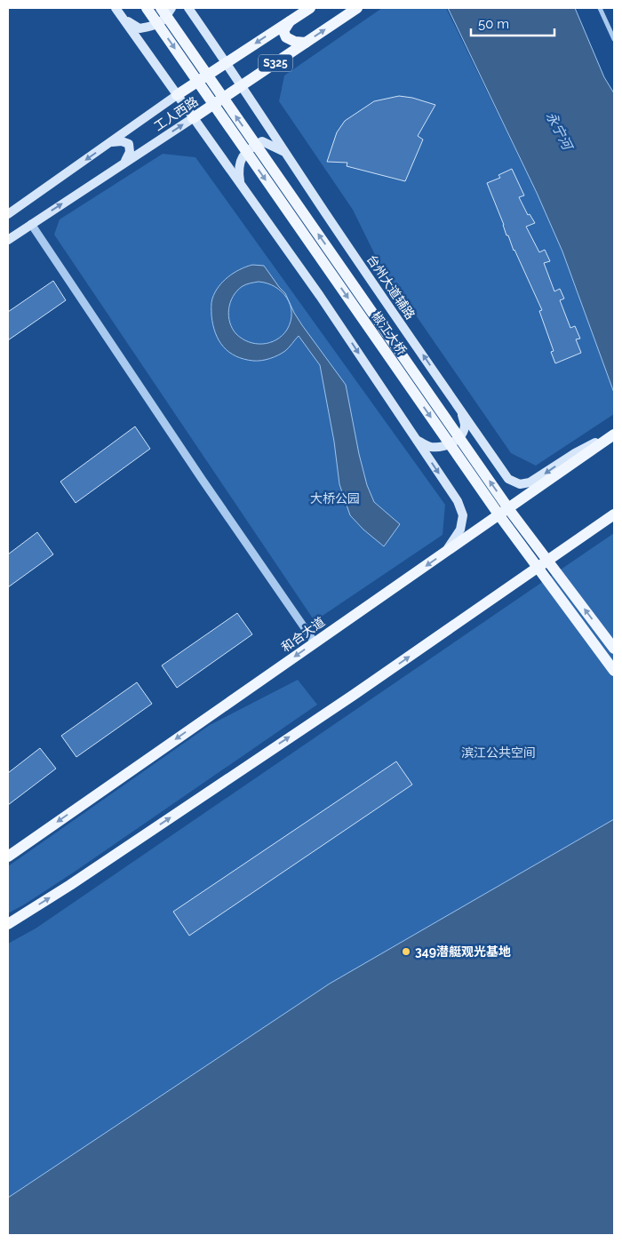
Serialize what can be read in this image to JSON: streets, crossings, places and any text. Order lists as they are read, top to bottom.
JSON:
{
  "streets": {
    "main road": [
      "S325",
      "工人西路",
      "台州大道辅路",
      "椒江大桥",
      "和合大道"
    ]
  },
  "crossings": [
    ["工人西路", "台州大道辅路"],
    ["台州大道辅路", "和合大道"]
  ],
  "water": ["永宁河"],
  "parks": ["大桥公园", "滨江公共空间"],
  "places": ["349潜艇观光基地"],
  "scale_bar": "50 m"
}
